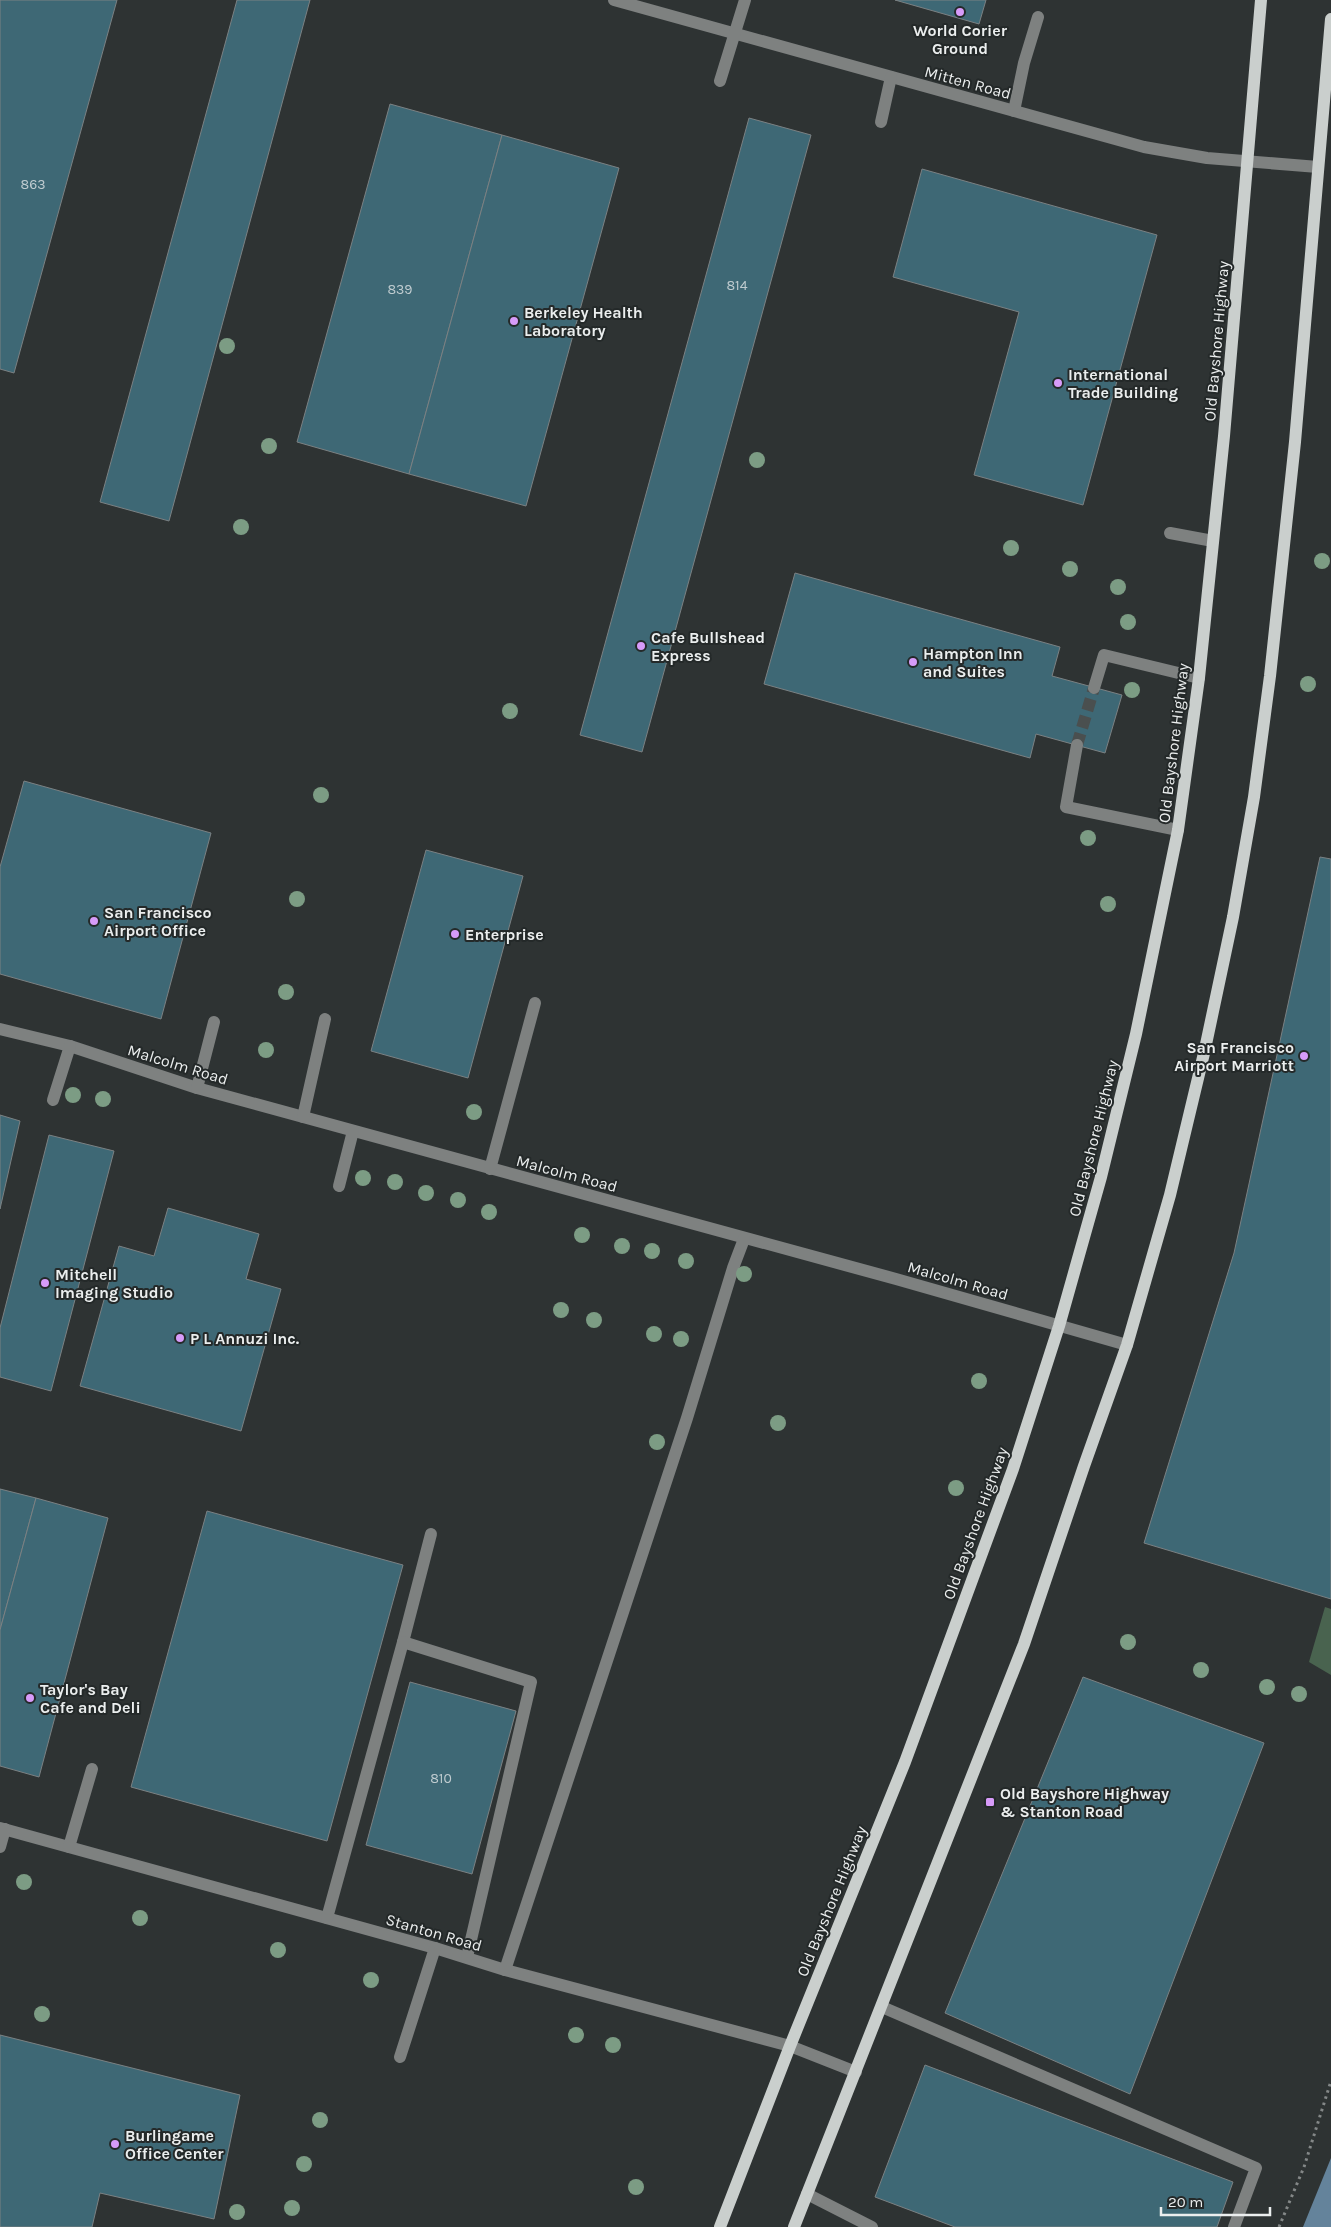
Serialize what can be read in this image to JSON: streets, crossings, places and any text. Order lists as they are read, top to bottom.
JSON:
{
  "streets": {
    "main road": ["Old Bayshore Highway"],
    "street": ["Mitten Road", "Malcolm Road", "Stanton Road"]
  },
  "crossings": [
    ["Mitten Road", "Old Bayshore Highway"],
    ["Old Bayshore Highway", "Malcolm Road"],
    ["Old Bayshore Highway", "Stanton Road"]
  ],
  "places": {
    "other": [
      "World Corier Ground",
      "Berkeley Health Laboratory",
      "International Trade Building",
      "Cafe Bullshead Express",
      "Hampton Inn and Suites",
      "San Francisco Airport Office",
      "Enterprise",
      "San Francisco Airport Marriott",
      "Mitchell Imaging Studio",
      "P L Annuzi Inc.",
      "Taylor's Bay Cafe and Deli",
      "Burlingame Office Center"
    ],
    "transit": ["Old Bayshore Highway & Stanton Road"]
  },
  "house_numbers": [
    "863",
    "814",
    "839",
    "810"
  ],
  "scale_bar": "20 m"
}
